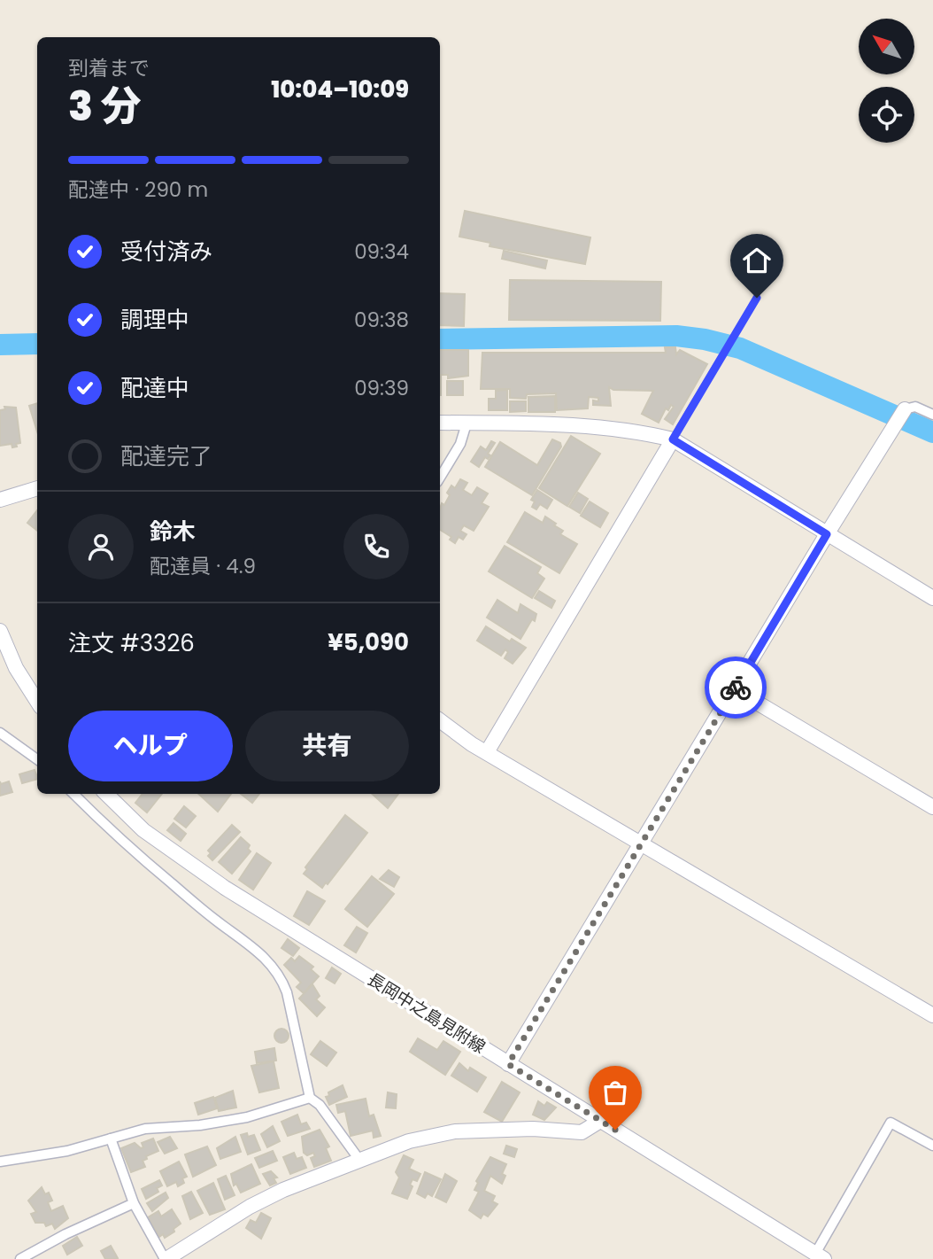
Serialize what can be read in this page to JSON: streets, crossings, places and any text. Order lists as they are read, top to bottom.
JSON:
{
  "streets": {
    "street": ["長岡中之島見附線"]
  },
  "north": "top left",
  "page": {
    "heading": ["3 分", "到着まで", "10:04–10:09"],
    "panel": [
      "鈴木",
      "配達員 · 4.9",
      "注文 #3326",
      "¥5,090"
    ],
    "bar": "配達中 · 290 m",
    "list": [
      ["受付済み", "09:34"],
      ["調理中", "09:38"],
      ["配達中", "09:39"],
      "配達完了"
    ],
    "buttons": ["ヘルプ", "共有"]
  }
}
